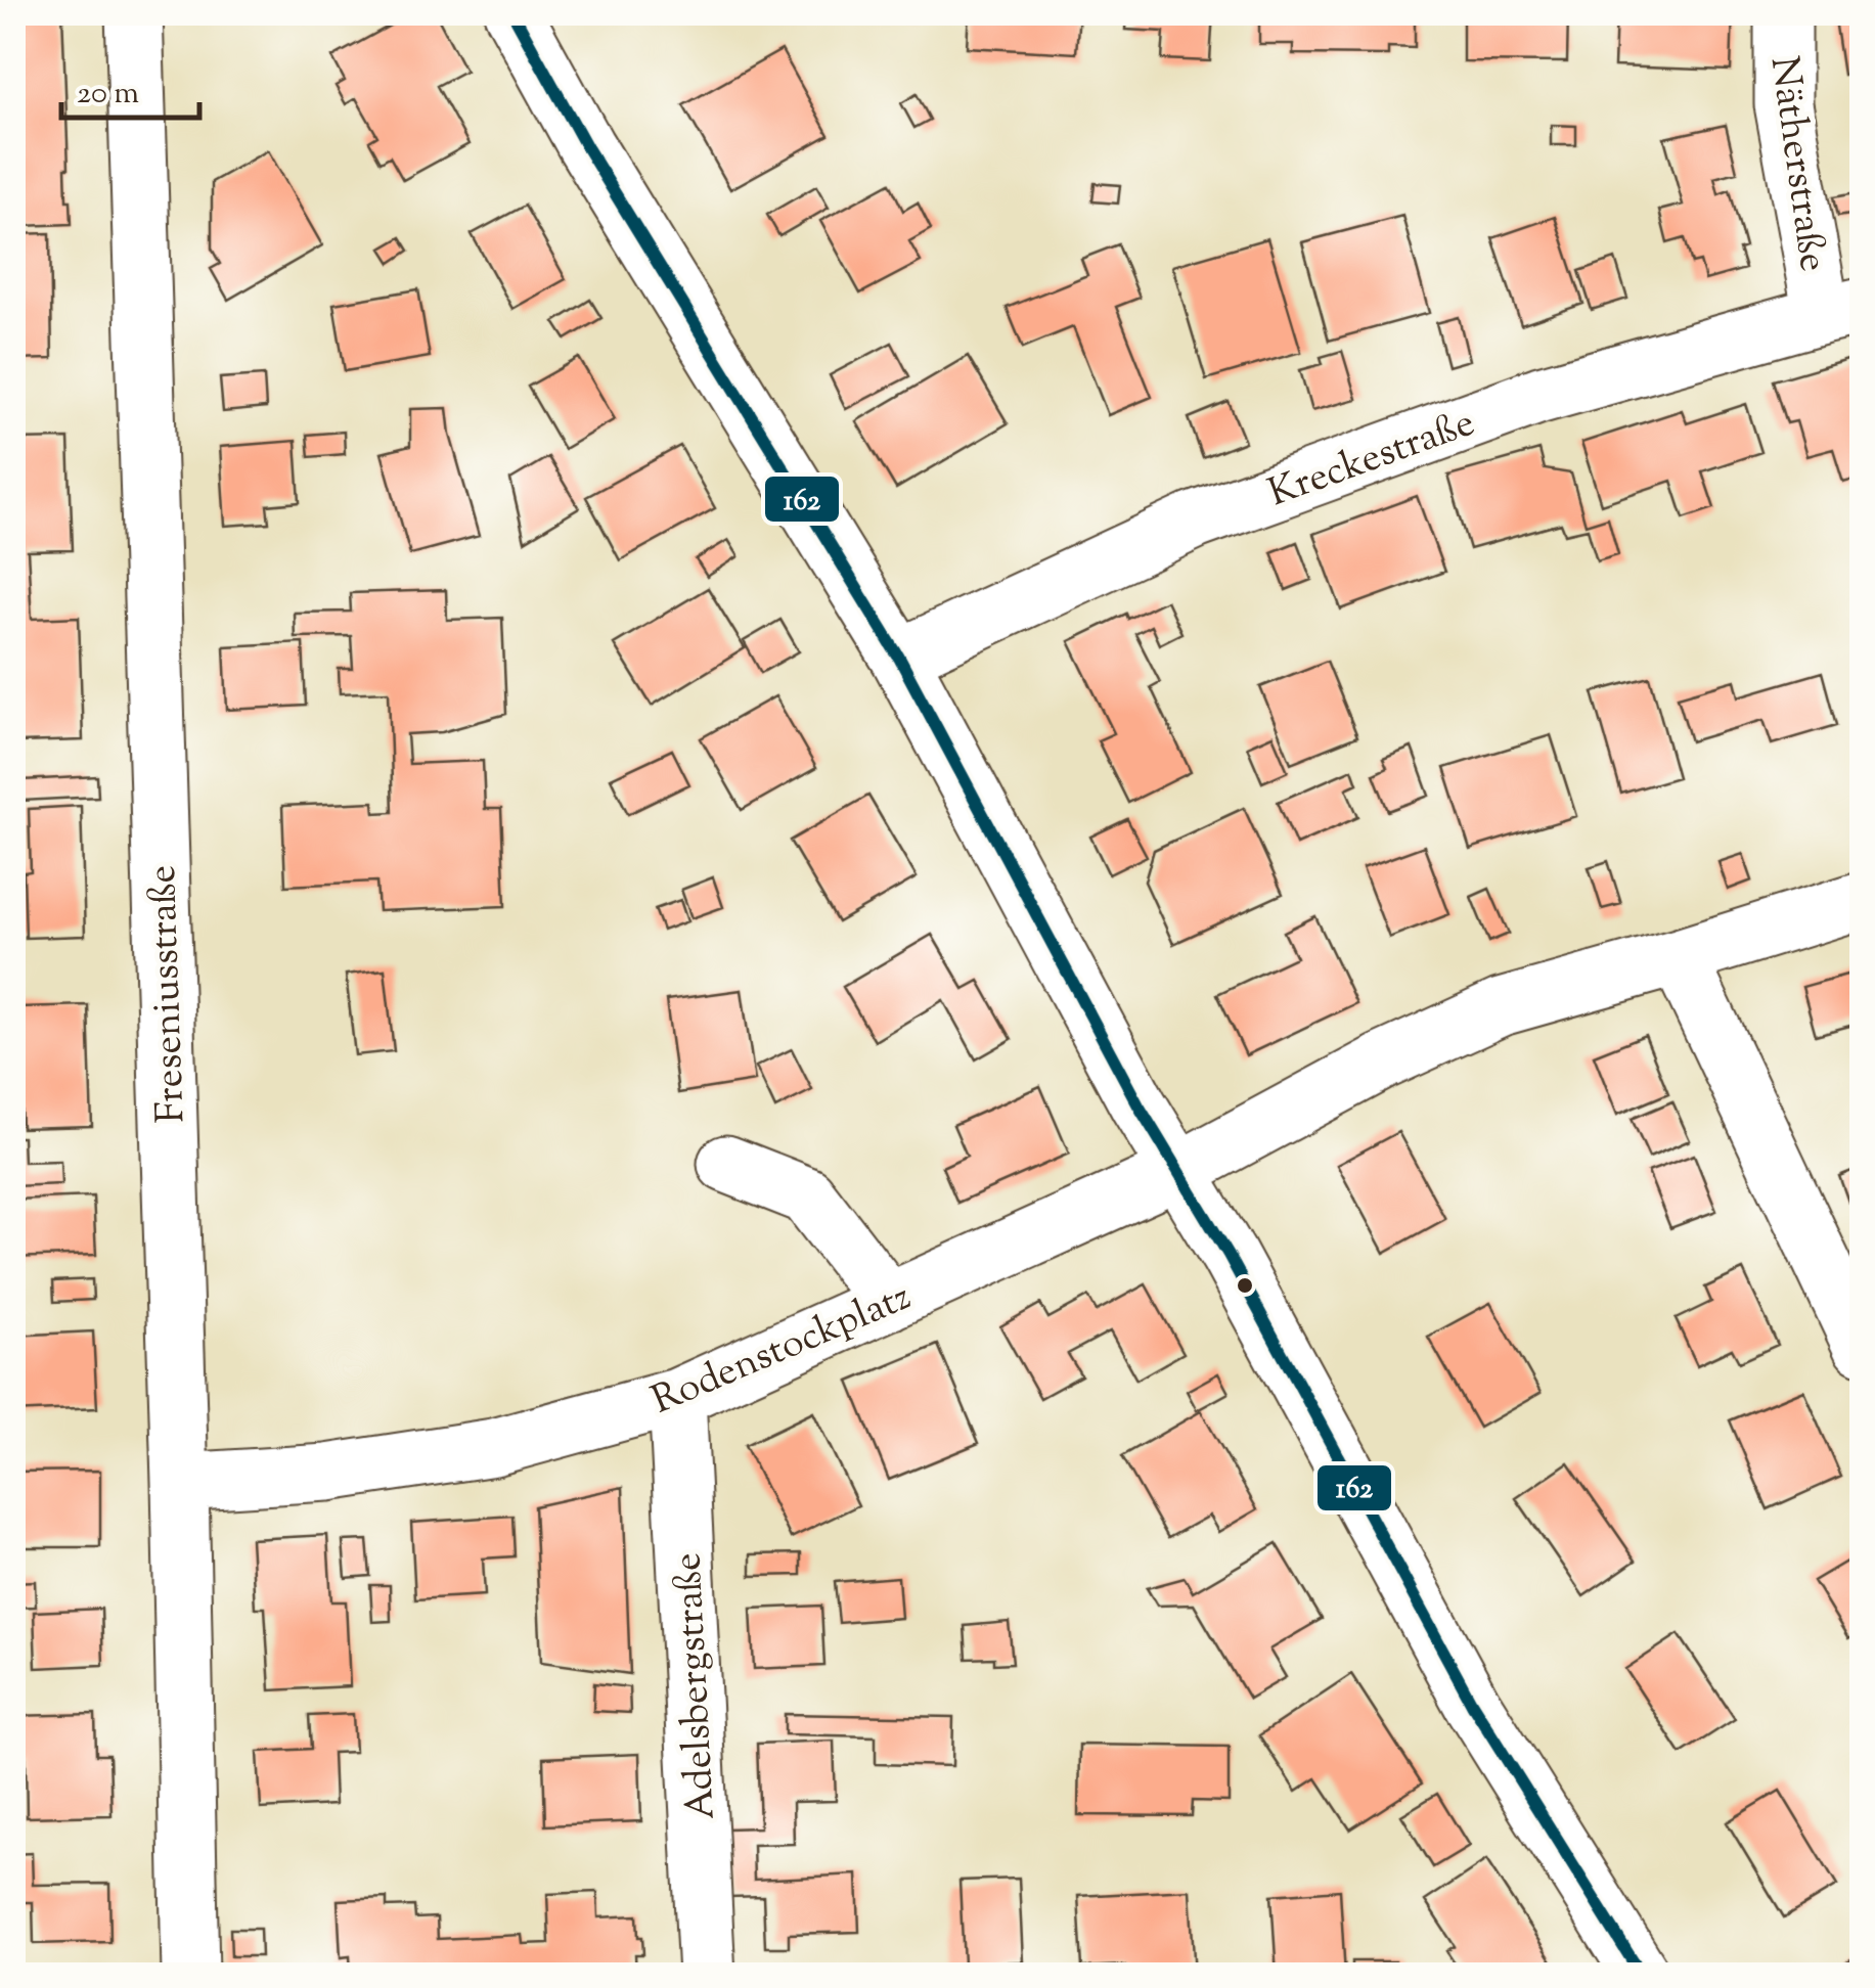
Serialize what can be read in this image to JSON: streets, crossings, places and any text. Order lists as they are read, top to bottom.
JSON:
{
  "streets": {
    "street": [
      "Nätherstraße",
      "Kreckestraße",
      "Freseniusstraße",
      "Rodenstockplatz",
      "Adelsbergstraße"
    ]
  },
  "crossings": [
    ["Nätherstraße", "Kreckestraße"],
    ["Freseniusstraße", "Rodenstockplatz"],
    ["Rodenstockplatz", "Adelsbergstraße"]
  ],
  "lines": ["transit line 162"],
  "scale_bar": "20 m"
}
